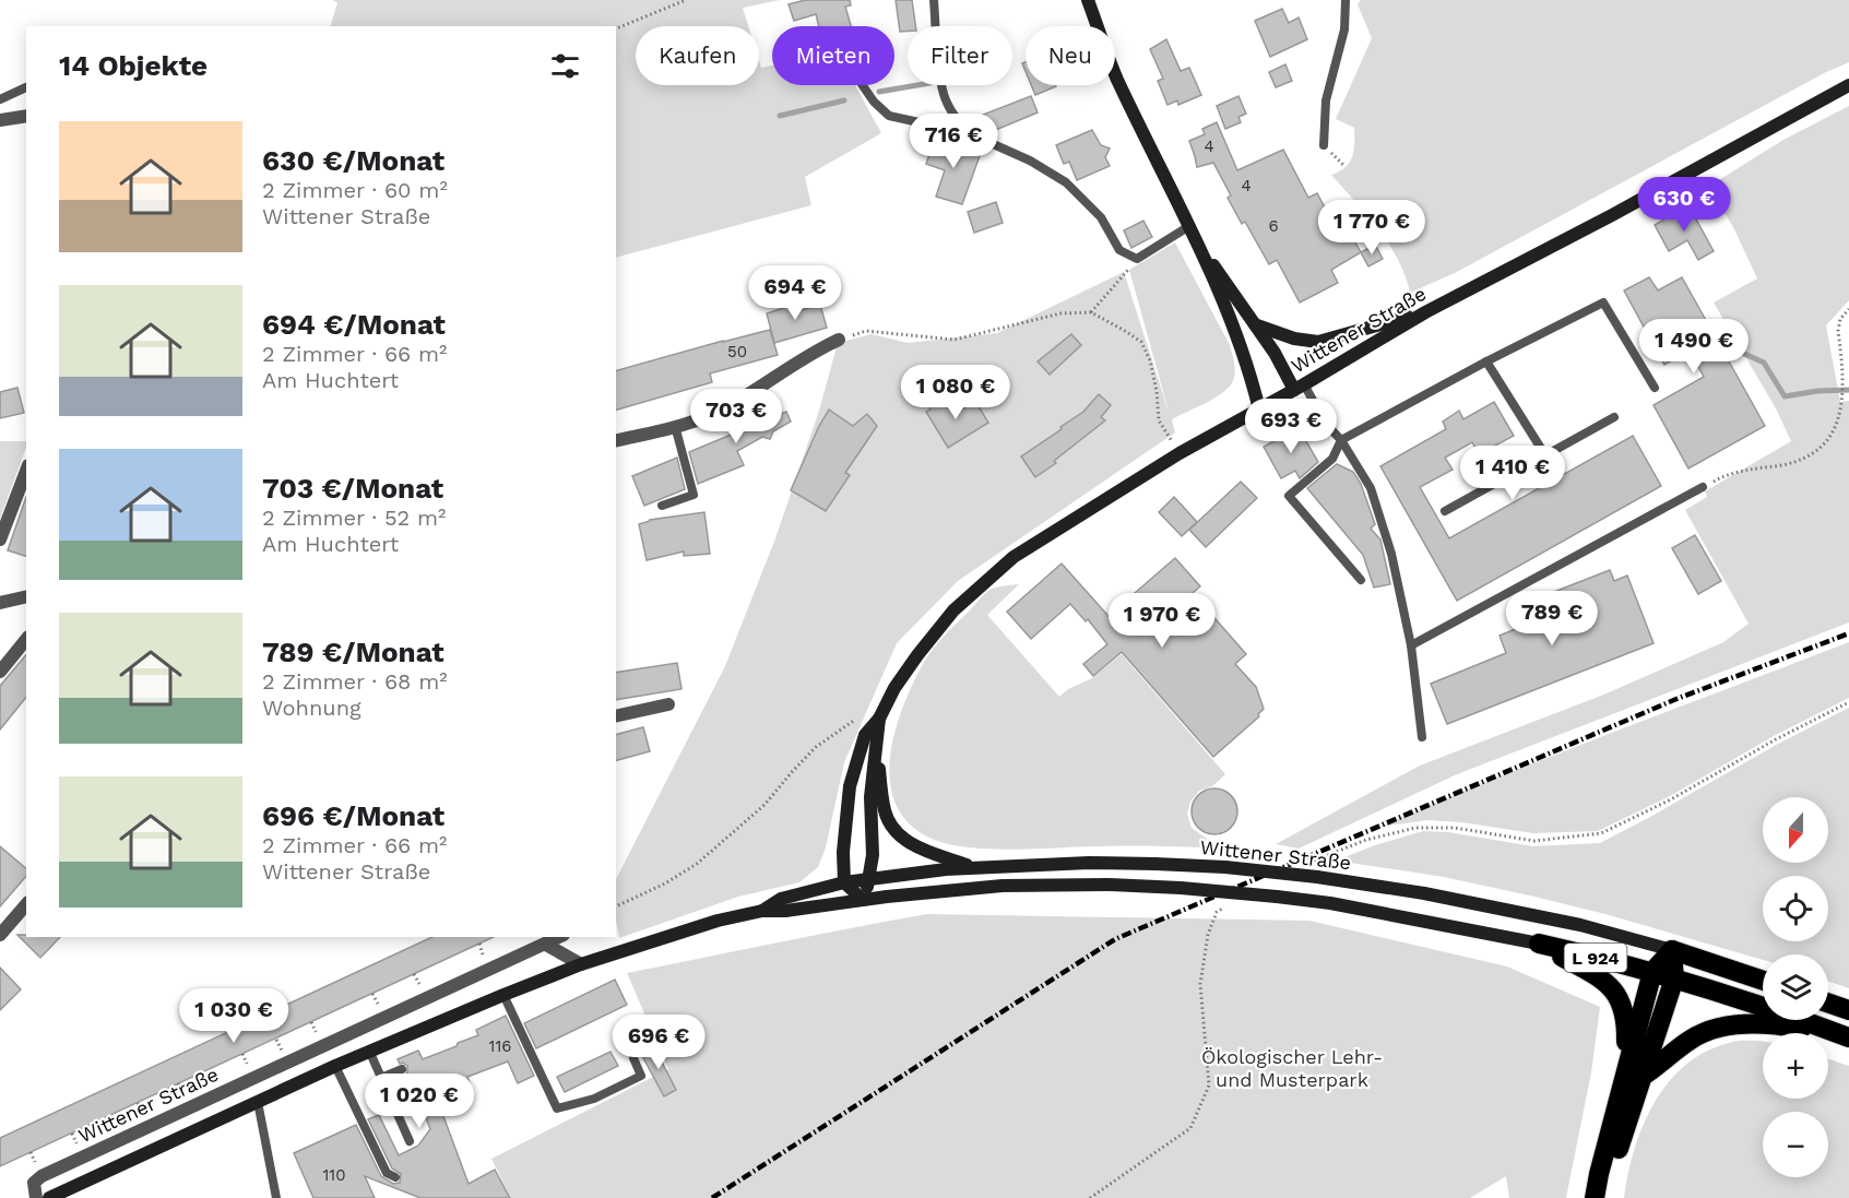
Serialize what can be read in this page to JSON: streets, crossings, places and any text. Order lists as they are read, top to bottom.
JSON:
{
  "streets": {
    "highway": ["L 924"],
    "main road": ["Wittener Straße"]
  },
  "crossings": [
    ["Wittener Straße", "L 924"]
  ],
  "parks": ["Ökologischer Lehr- und Musterpark"],
  "house_numbers": [
    "4",
    "4",
    "6",
    "50",
    "116",
    "110"
  ],
  "north": "bottom",
  "page": {
    "chip": [
      "Kaufen",
      "Mieten",
      "Filter",
      "Neu"
    ],
    "heading": "14 Objekte",
    "list": [
      {
        "name": "630 €/Monat",
        "note": "2 Zimmer · 60 m² · Wittener Straße"
      },
      {
        "name": "694 €/Monat",
        "note": "2 Zimmer · 66 m² · Am Huchtert"
      },
      {
        "name": "703 €/Monat",
        "note": "2 Zimmer · 52 m² · Am Huchtert"
      },
      {
        "name": "789 €/Monat",
        "note": "2 Zimmer · 68 m² · Wohnung"
      },
      {
        "name": "696 €/Monat",
        "note": "2 Zimmer · 66 m² · Wittener Straße"
      }
    ],
    "price": [
      "716 €",
      "630 €",
      "1 770 €",
      "694 €",
      "1 490 €",
      "1 080 €",
      "703 €",
      "693 €",
      "1 410 €",
      "789 €",
      "1 970 €",
      "1 030 €",
      "696 €",
      "1 020 €"
    ],
    "map_buttons": ["+", "−"]
  }
}
